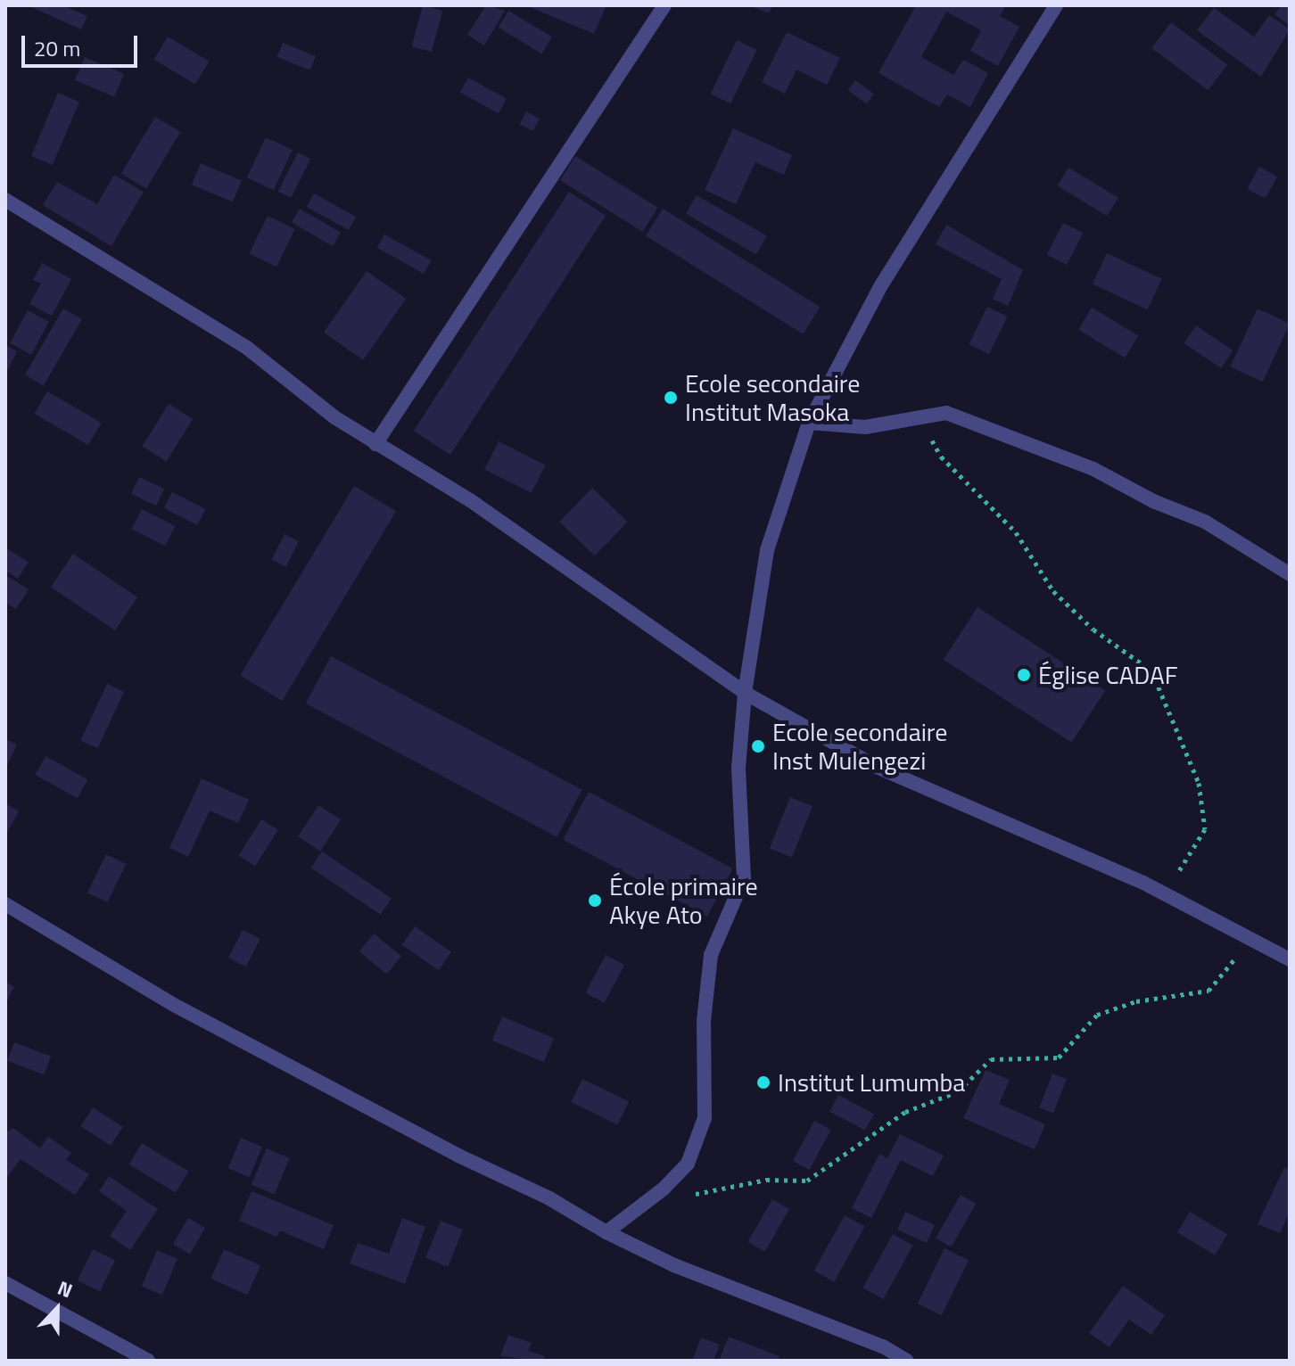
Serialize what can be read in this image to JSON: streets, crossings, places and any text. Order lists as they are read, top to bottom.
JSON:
{
  "places": [
    "Ecole secondaire Institut Masoka",
    "Église CADAF",
    "Ecole secondaire Inst Mulengezi",
    "École primaire Akye Ato",
    "Institut Lumumba"
  ],
  "scale_bar": "20 m",
  "north": "top"
}
